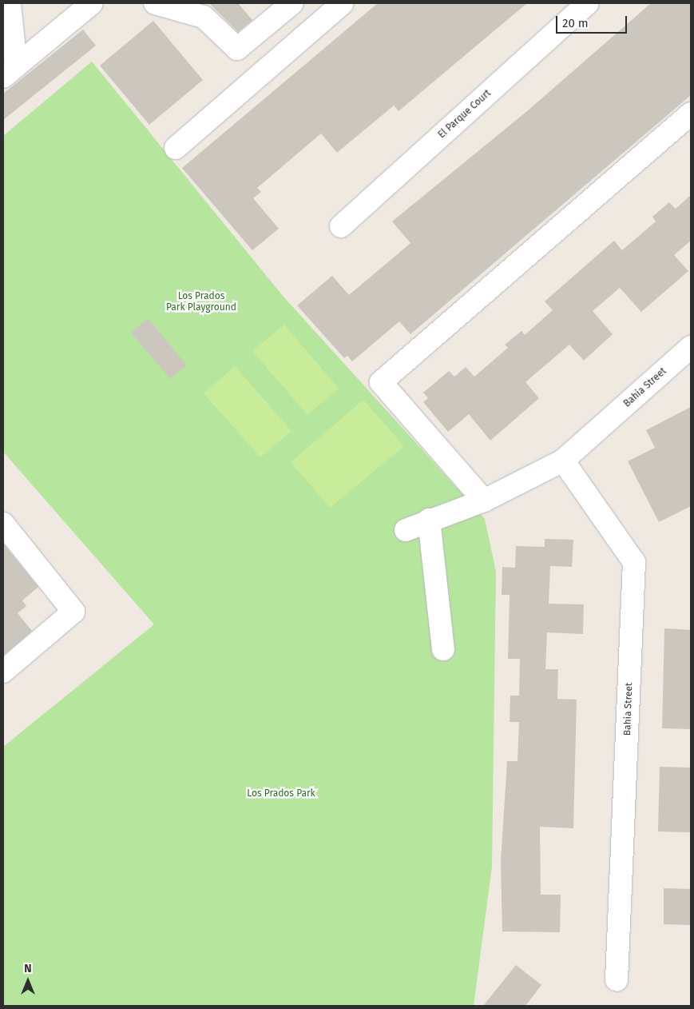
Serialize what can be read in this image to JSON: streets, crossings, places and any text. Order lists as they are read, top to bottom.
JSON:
{
  "streets": {
    "street": ["El Parque Court", "Bahia Street"]
  },
  "parks": ["Los Prados Park Playground", "Los Prados Park"],
  "scale_bar": "20 m",
  "north": "top"
}
